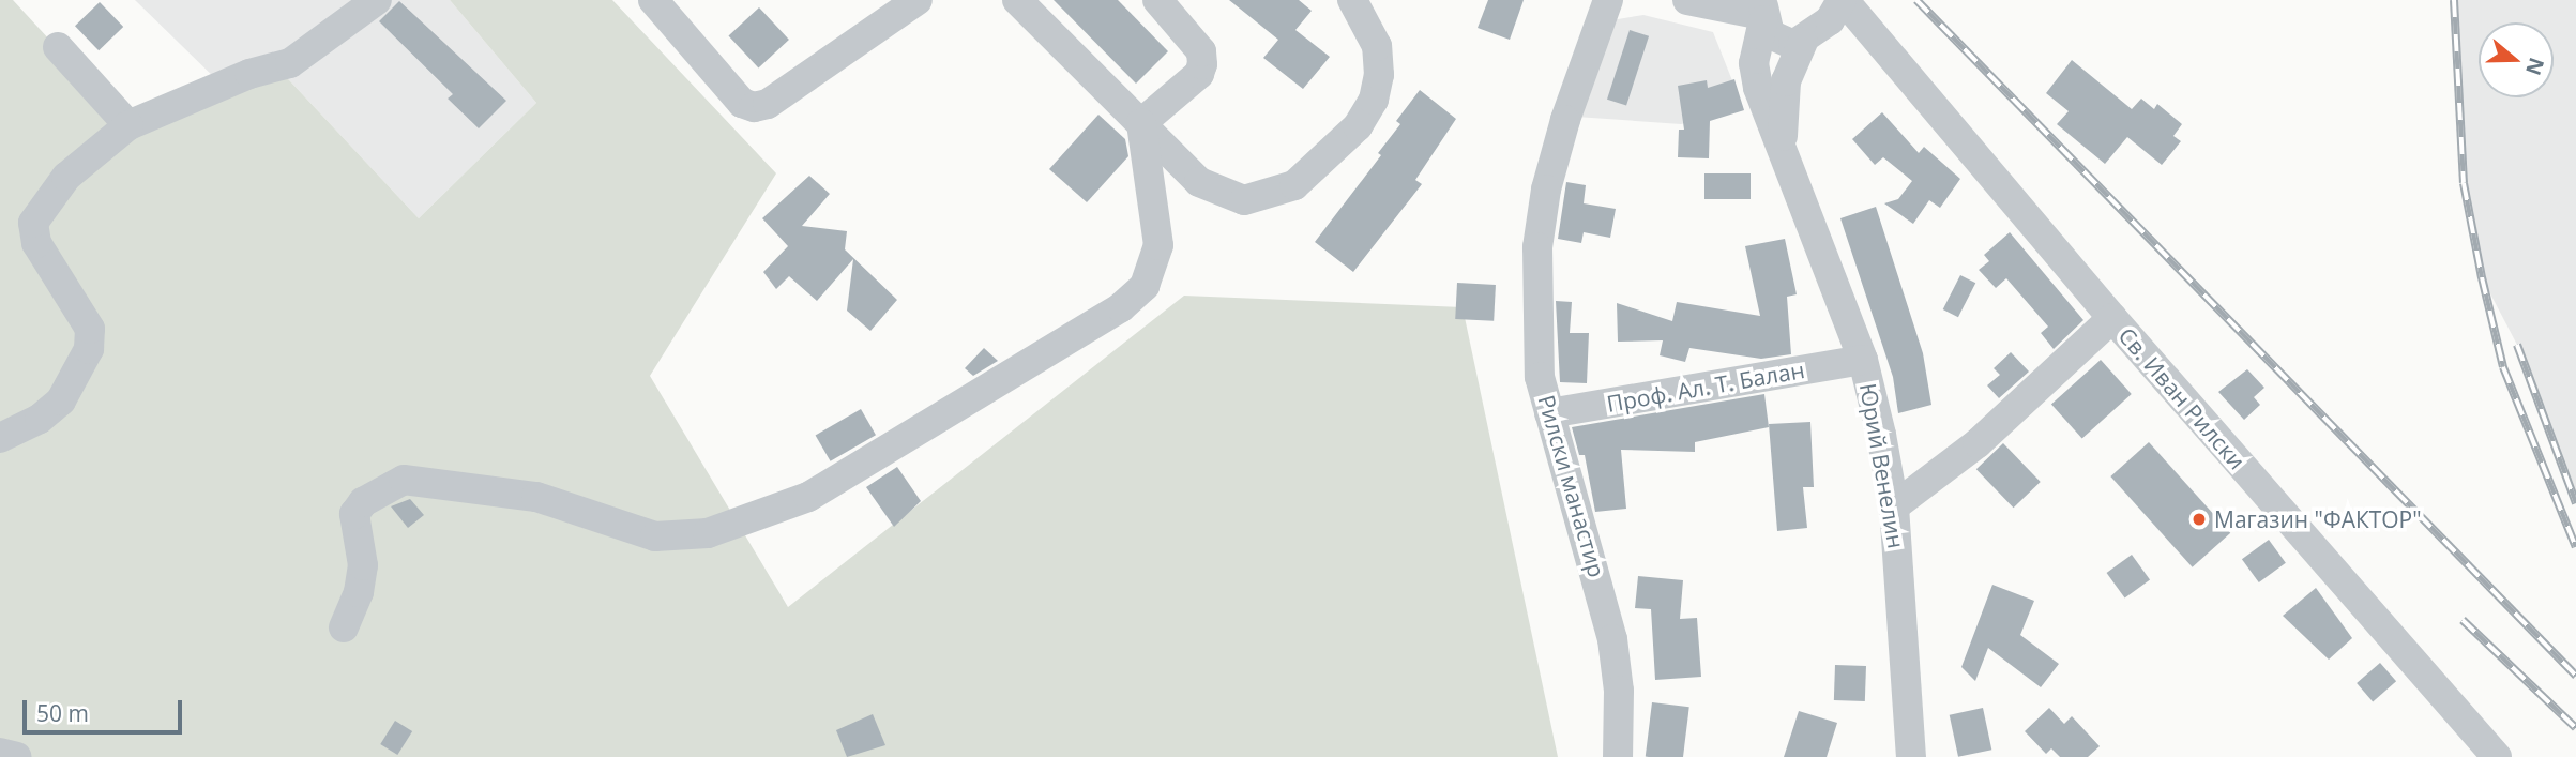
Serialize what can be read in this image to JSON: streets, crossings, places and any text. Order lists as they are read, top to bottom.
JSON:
{
  "streets": {
    "street": [
      "Проф. Ал. Т. Балан",
      "Св. Иван Рилски",
      "Юрий Венелин",
      "Рилски манастир"
    ]
  },
  "crossings": [
    ["Проф. Ал. Т. Балан", "Юрий Венелин"],
    ["Проф. Ал. Т. Балан", "Рилски манастир"]
  ],
  "places": ["Магазин \"ФАКТОР\""],
  "scale_bar": "50 m",
  "north": "right"
}
